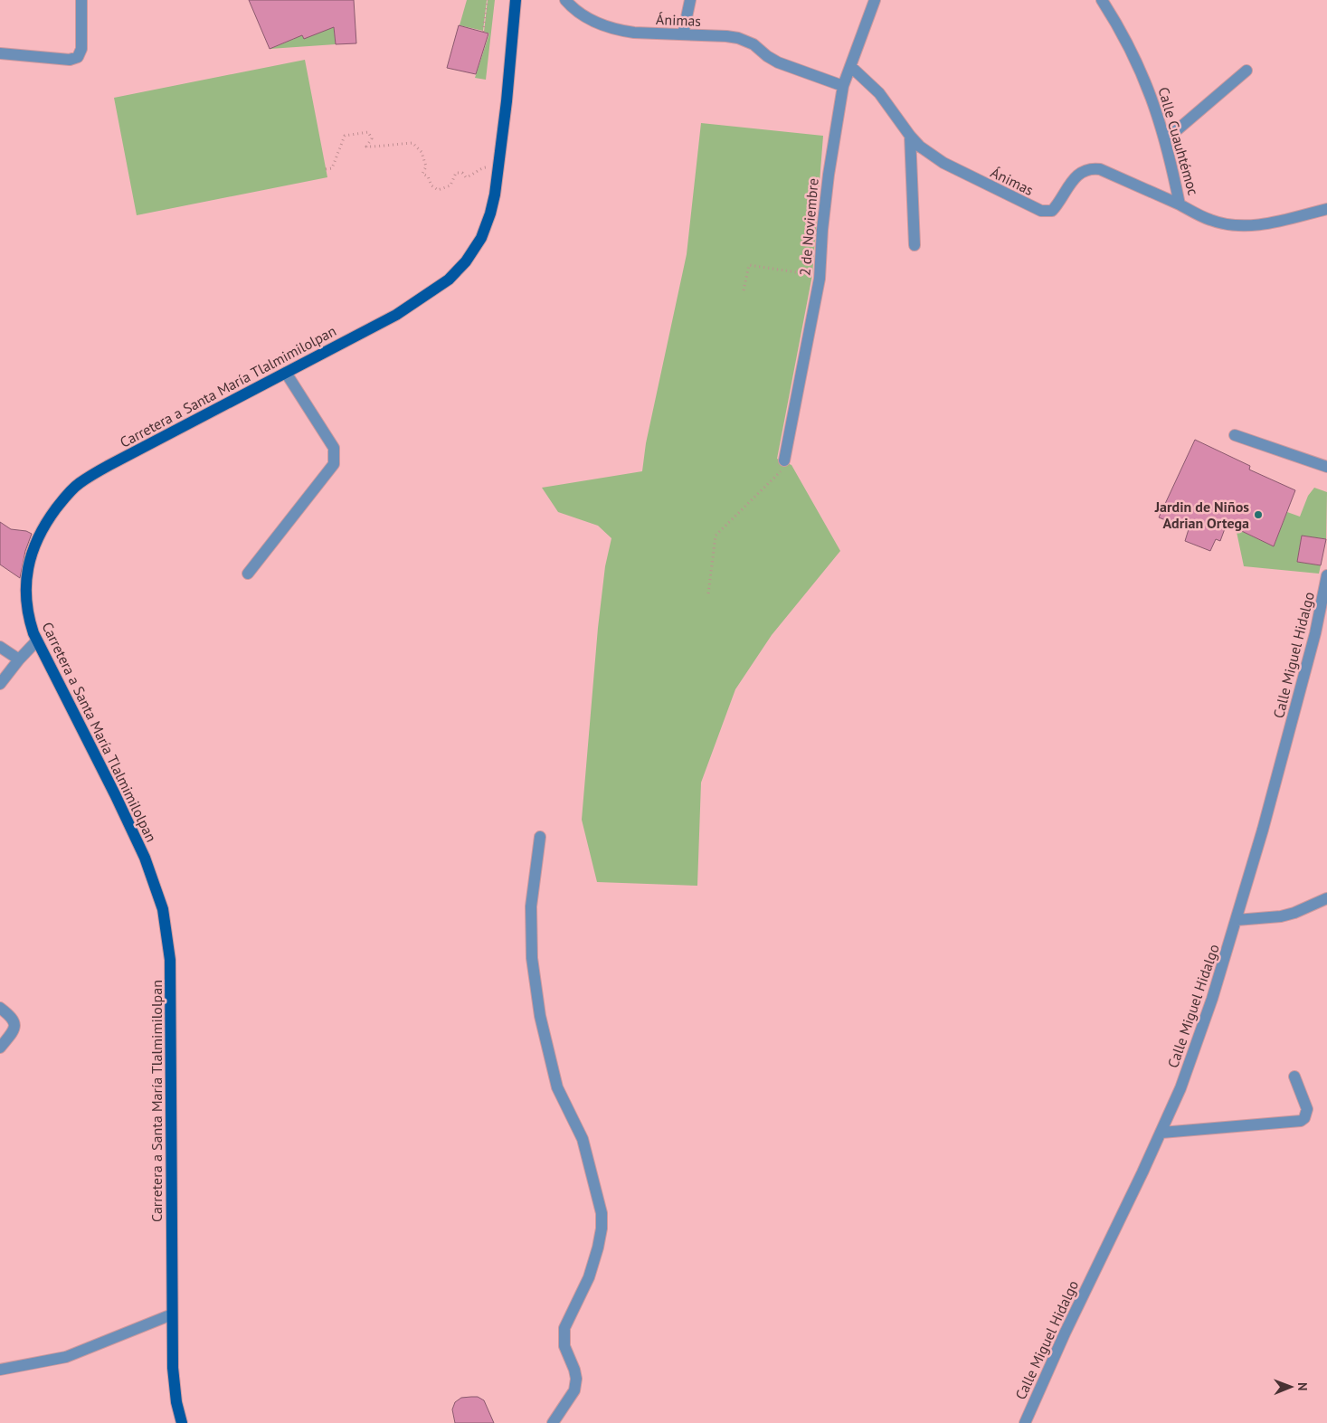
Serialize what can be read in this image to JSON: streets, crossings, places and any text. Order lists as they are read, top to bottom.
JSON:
{
  "streets": {
    "main road": ["Carretera a Santa María Tlalmimilolpan"],
    "street": [
      "Ánimas",
      "Calle Cuauhtémoc",
      "2 de Noviembre",
      "Calle Miguel Hidalgo"
    ]
  },
  "crossings": [
    ["Ánimas", "Calle Cuauhtémoc"],
    ["Ánimas", "2 de Noviembre"]
  ],
  "places": ["Jardin de Niños Adrian Ortega"],
  "north": "right"
}
